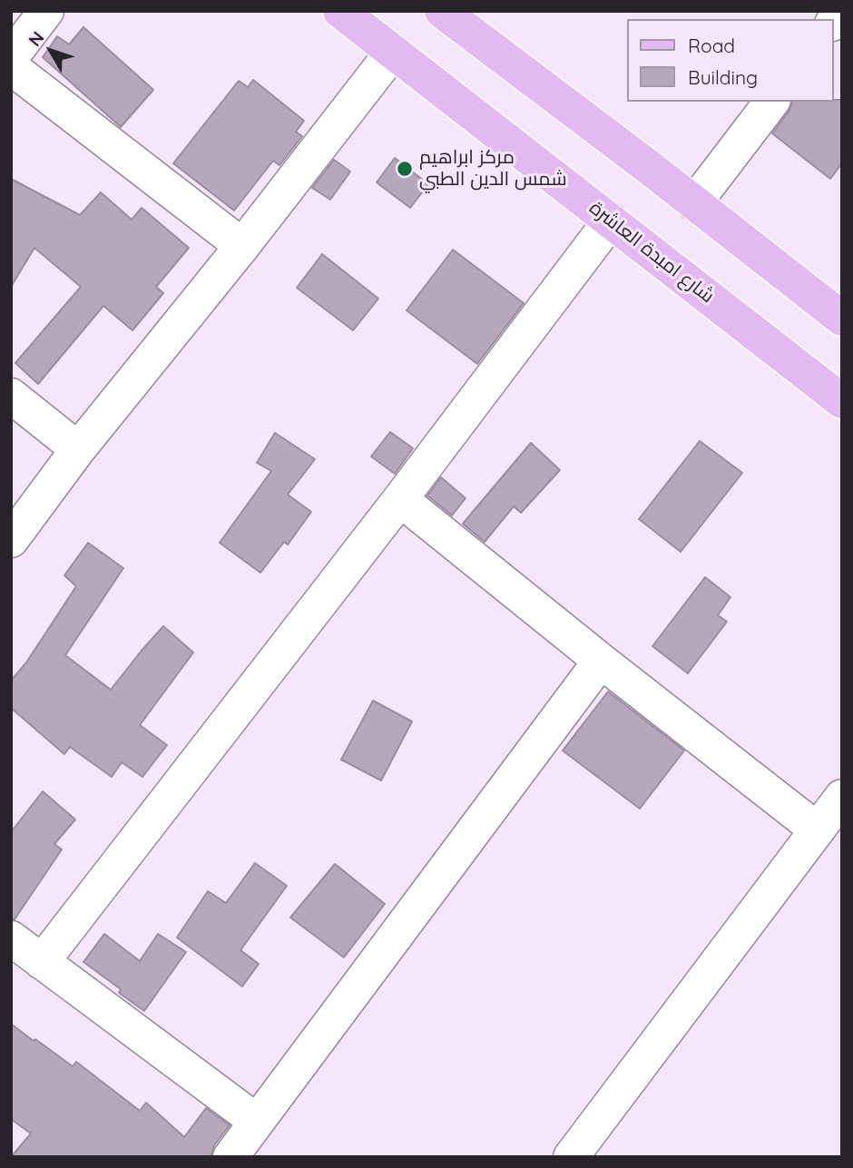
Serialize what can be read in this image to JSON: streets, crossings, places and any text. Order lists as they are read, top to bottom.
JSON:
{
  "streets": {
    "main road": ["شارع امبدة العاشرة"]
  },
  "places": ["مركز ابراهيم شمس الدين الطبي"],
  "legend": ["Road", "Building"],
  "north": "top left"
}
